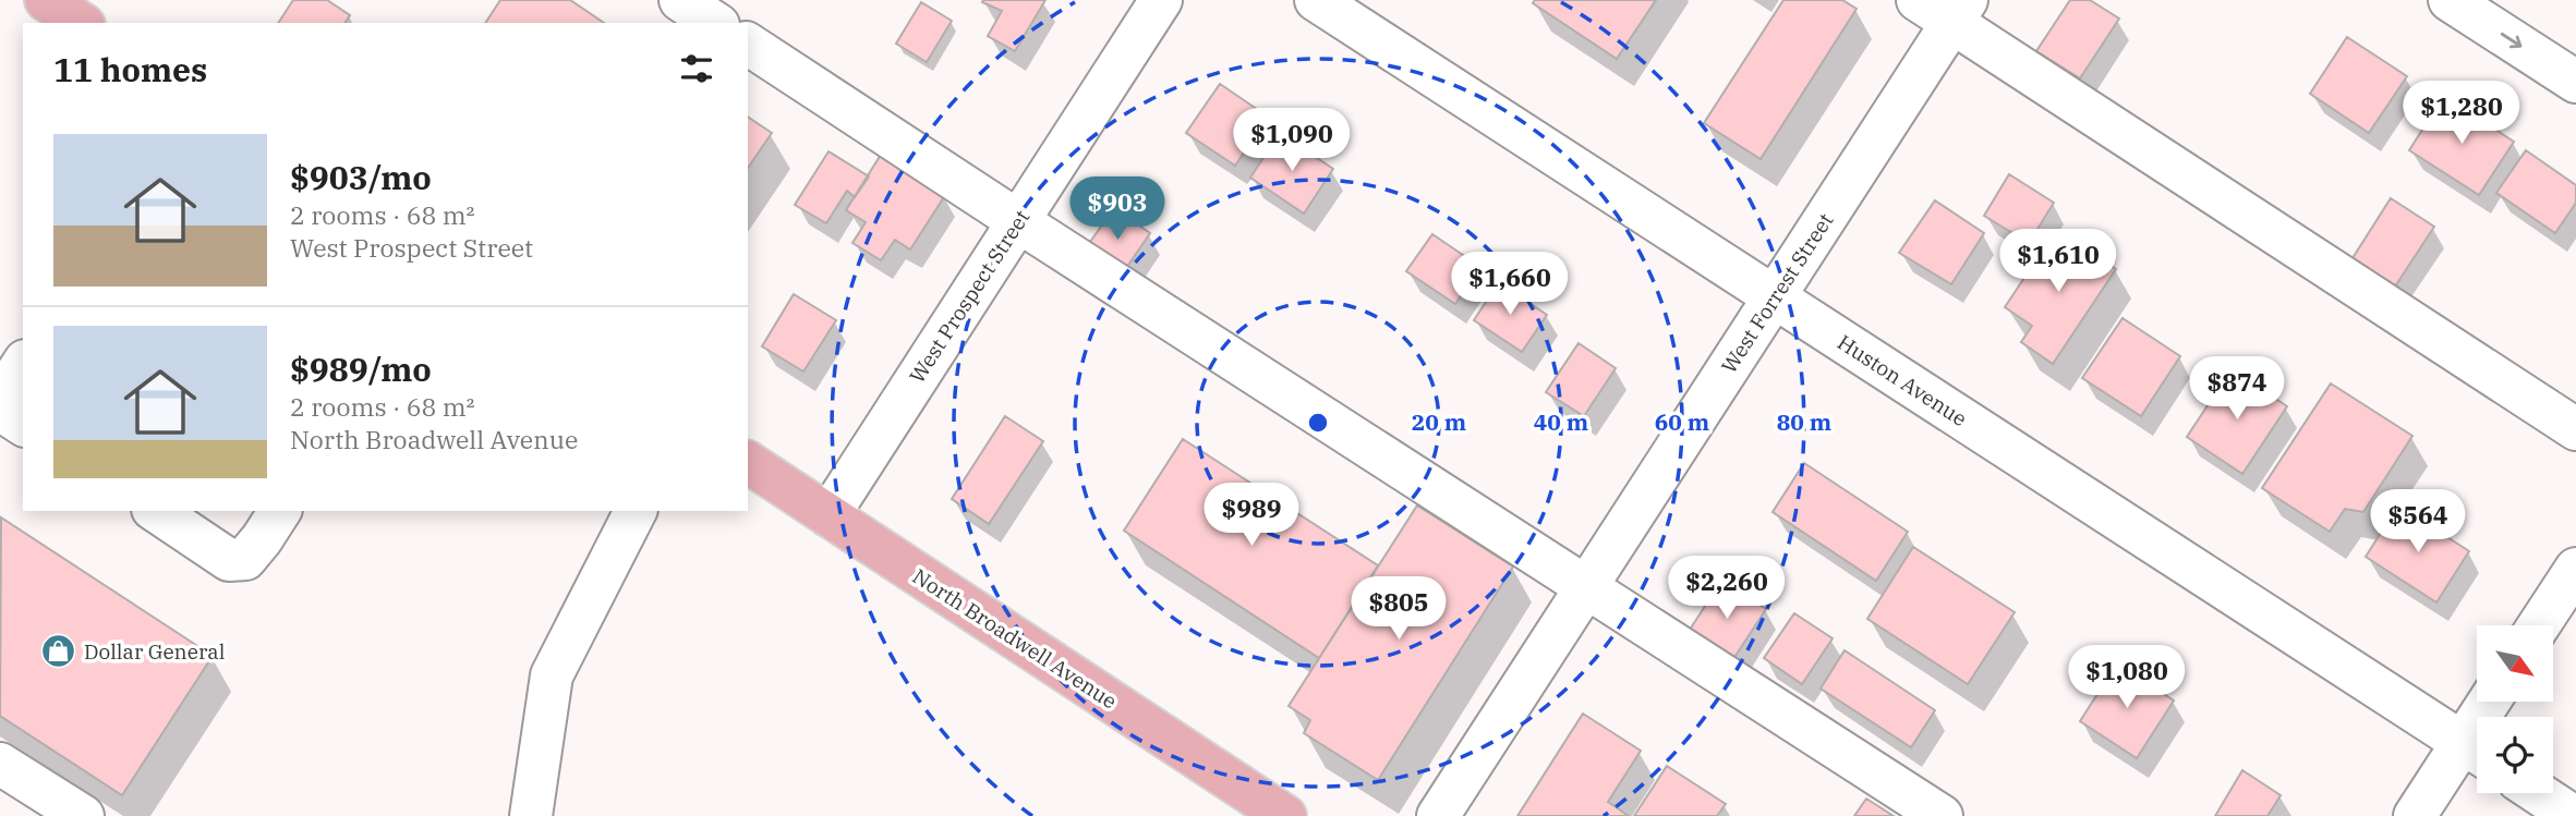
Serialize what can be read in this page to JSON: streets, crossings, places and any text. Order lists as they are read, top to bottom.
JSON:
{
  "streets": {
    "main road": ["North Broadwell Avenue"],
    "street": ["West Forrest Street", "West Prospect Street", "Huston Avenue"]
  },
  "crossings": [
    ["West Forrest Street", "Huston Avenue"],
    ["West Prospect Street", "North Broadwell Avenue"]
  ],
  "places": {
    "shop": ["Dollar General"]
  },
  "north": "bottom right",
  "page": {
    "heading": "11 homes",
    "price": [
      "$1,280",
      "$1,090",
      "$903",
      "$1,610",
      "$1,660",
      "$874",
      "$989",
      "$564",
      "$2,260",
      "$805",
      "$1,080"
    ],
    "list": [
      {
        "name": "$903/mo",
        "note": "2 rooms · 68 m² · West Prospect Street"
      },
      {
        "name": "$989/mo",
        "note": "2 rooms · 68 m² · North Broadwell Avenue"
      }
    ]
  },
  "rings": [
    "20 m",
    "40 m",
    "60 m",
    "80 m"
  ]
}
